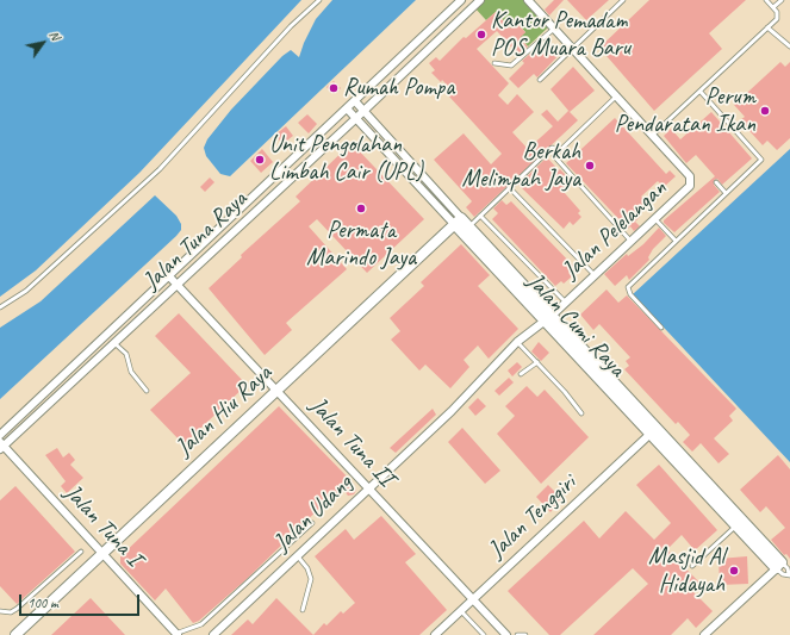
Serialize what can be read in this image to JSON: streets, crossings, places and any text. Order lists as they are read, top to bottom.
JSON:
{
  "streets": {
    "street": [
      "Jalan Pelelangan",
      "Jalan Tuna Raya",
      "Jalan Cumi Raya",
      "Jalan Hiu Raya",
      "Jalan Tuna II",
      "Jalan Udang",
      "Jalan Tenggiri",
      "Jalan Tuna I"
    ]
  },
  "crossings": [
    ["Jalan Pelelangan", "Jalan Cumi Raya"],
    ["Jalan Pelelangan", "Jalan Udang"],
    ["Jalan Tuna Raya", "Jalan Cumi Raya"],
    ["Jalan Tuna Raya", "Jalan Tuna II"],
    ["Jalan Tuna Raya", "Jalan Tuna I"],
    ["Jalan Cumi Raya", "Jalan Hiu Raya"],
    ["Jalan Cumi Raya", "Jalan Udang"],
    ["Jalan Cumi Raya", "Jalan Tenggiri"],
    ["Jalan Hiu Raya", "Jalan Tuna II"],
    ["Jalan Hiu Raya", "Jalan Tuna I"],
    ["Jalan Tuna II", "Jalan Udang"],
    ["Jalan Tuna II", "Jalan Tenggiri"]
  ],
  "places": [
    "Kantor Pemadam POS Muara Baru",
    "Rumah Pompa",
    "Perum Pendaratan Ikan",
    "Unit Pengolahan Limbah Cair (UPL)",
    "Berkah Melimpah Jaya",
    "Permata Marindo Jaya",
    "Masjid Al Hidayah"
  ],
  "scale_bar": "100 m",
  "north": "top right"
}
